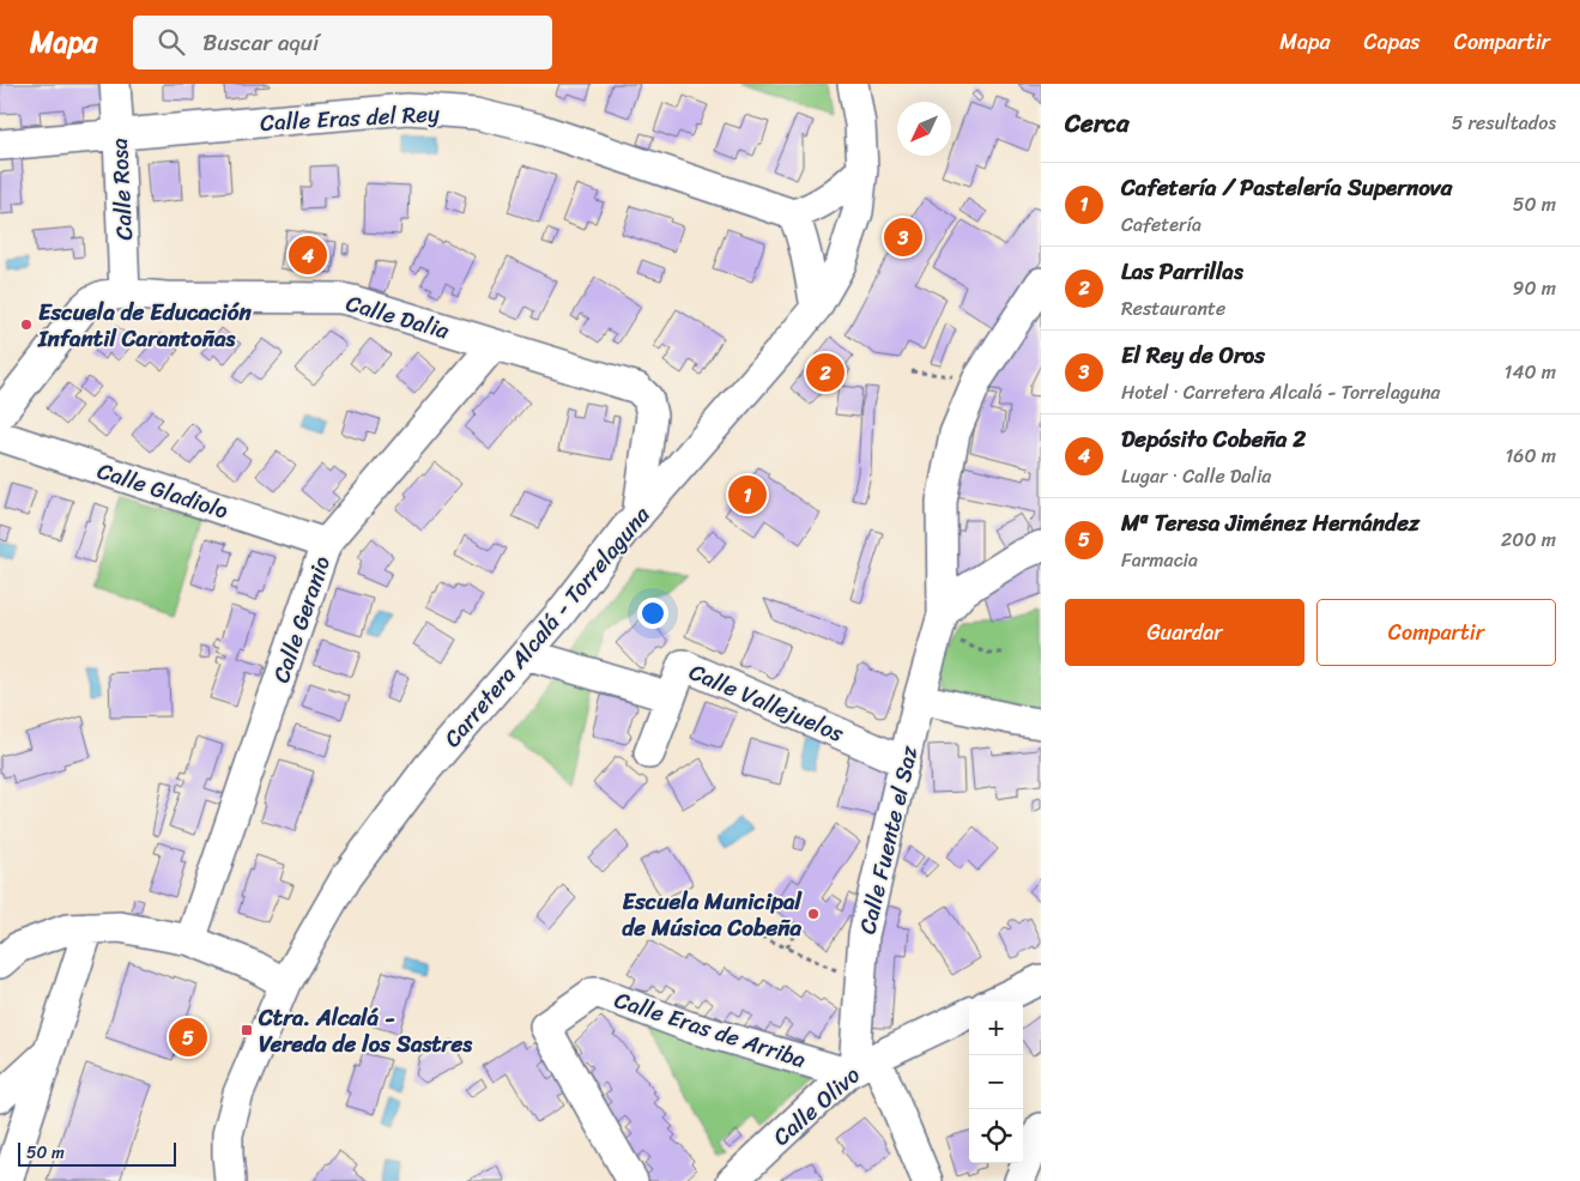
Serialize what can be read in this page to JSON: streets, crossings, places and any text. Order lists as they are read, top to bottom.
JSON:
{
  "streets": {
    "street": [
      "Calle Eras del Rey",
      "Calle Rosa",
      "Calle Dalia",
      "Calle Gladiolo",
      "Calle Geranio",
      "Carretera Alcalá - Torrelaguna",
      "Calle Vallejuelos",
      "Calle Fuente el Saz",
      "Calle Eras de Arriba",
      "Calle Olivo"
    ]
  },
  "crossings": [
    ["Calle Eras del Rey", "Calle Rosa"],
    ["Calle Rosa", "Calle Dalia"],
    ["Calle Dalia", "Calle Geranio"],
    ["Calle Dalia", "Carretera Alcalá - Torrelaguna"],
    ["Calle Gladiolo", "Calle Geranio"],
    ["Calle Vallejuelos", "Calle Fuente el Saz"],
    ["Calle Fuente el Saz", "Calle Eras de Arriba"],
    ["Calle Fuente el Saz", "Calle Olivo"],
    ["Calle Eras de Arriba", "Calle Olivo"]
  ],
  "places": {
    "other": ["Escuela de Educación Infantil Carantoñas", "Escuela Municipal de Música Cobeña"],
    "transit": ["Ctra. Alcalá - Vereda de los Sastres"]
  },
  "scale_bar": "50 m",
  "north": "bottom left",
  "page": {
    "header": "Mapa",
    "search": "Buscar aquí",
    "nav": ["Mapa", "Capas", "Compartir"],
    "heading": ["Cerca", "5 resultados"],
    "list": [
      {
        "mark": "1",
        "name": "Cafetería / Pastelería Supernova",
        "note": "Cafetería",
        "value": "50 m"
      },
      {
        "mark": "2",
        "name": "Las Parrillas",
        "note": "Restaurante",
        "value": "90 m"
      },
      {
        "mark": "3",
        "name": "El Rey de Oros",
        "note": "Hotel · Carretera Alcalá - Torrelaguna",
        "value": "140 m"
      },
      {
        "mark": "4",
        "name": "Depósito Cobeña 2",
        "note": "Lugar · Calle Dalia",
        "value": "160 m"
      },
      {
        "mark": "5",
        "name": "Mª Teresa Jiménez Hernández",
        "note": "Farmacia",
        "value": "200 m"
      }
    ],
    "pins": [
      "3",
      "4",
      "2",
      "1",
      "5"
    ],
    "buttons": ["Guardar", "Compartir"],
    "map_buttons": ["+", "−"],
    "scale": "50 m"
  }
}
